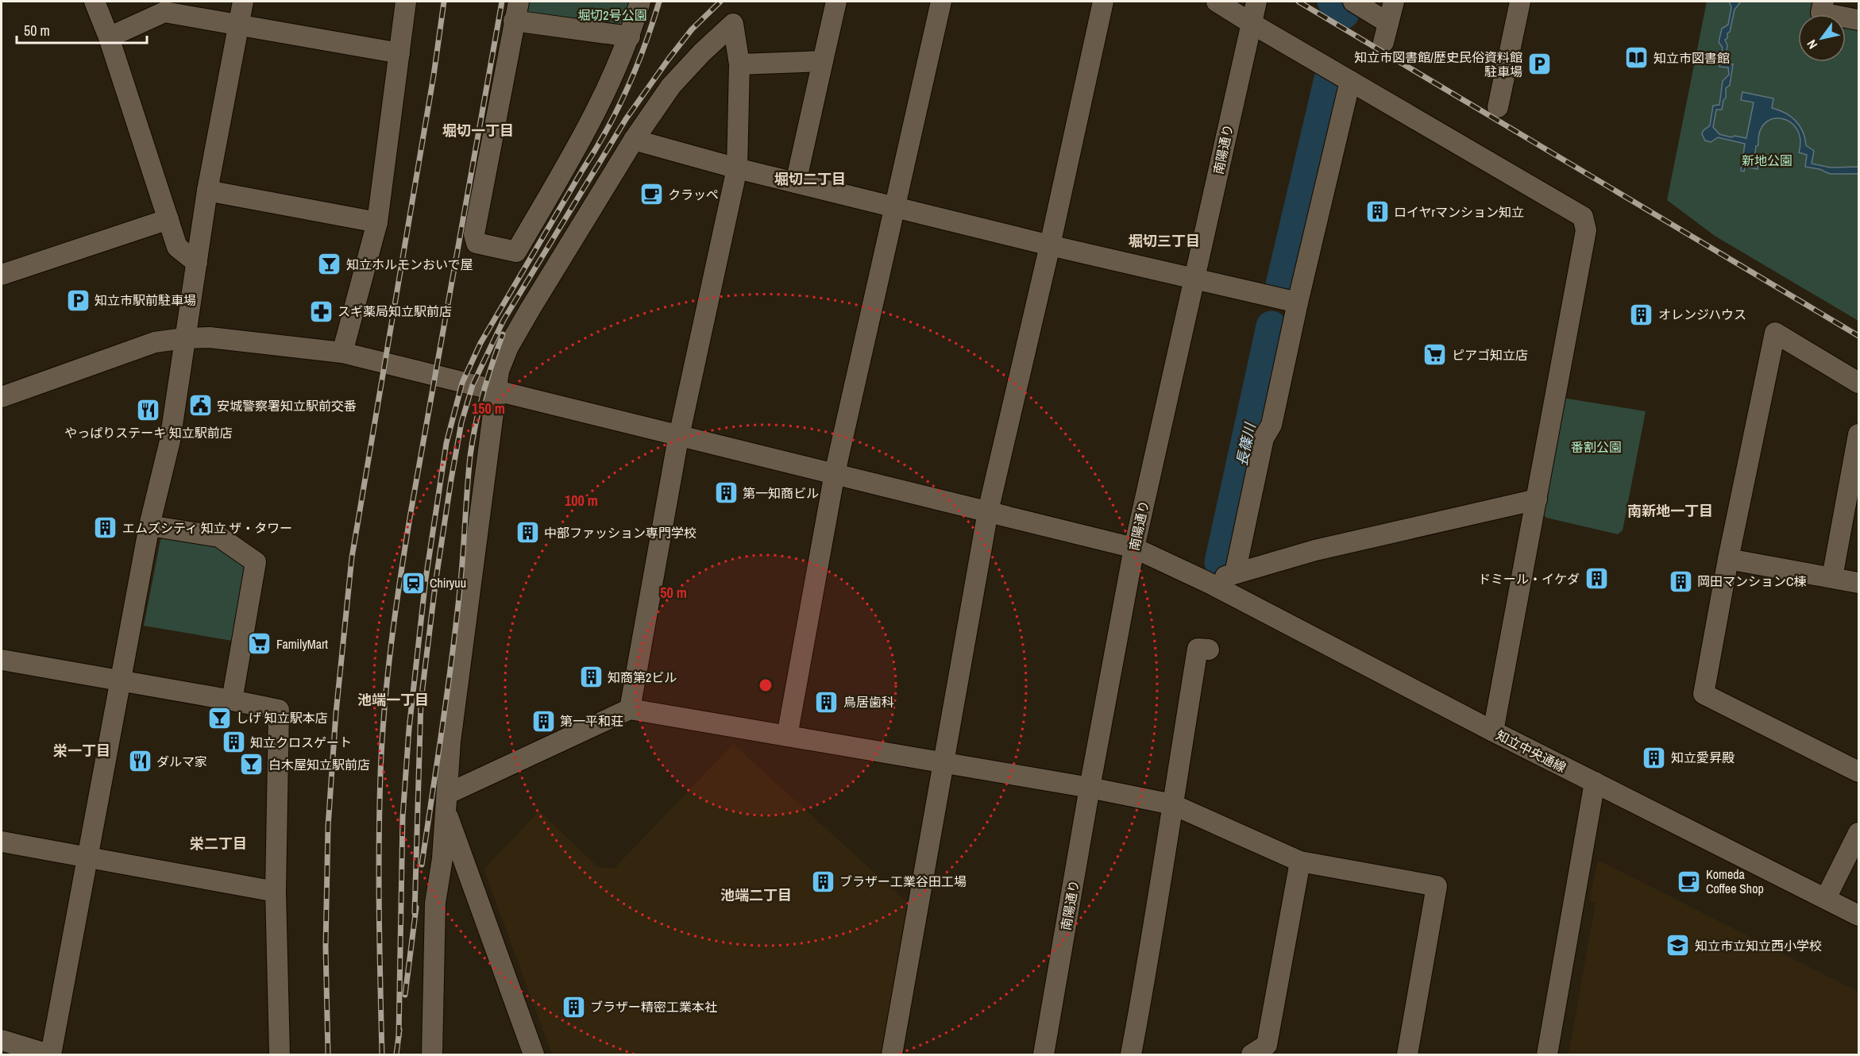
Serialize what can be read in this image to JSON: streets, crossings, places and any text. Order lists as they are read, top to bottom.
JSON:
{
  "streets": {
    "street": ["南陽通り", "知立中央通線"]
  },
  "crossings": [
    ["南陽通り", "知立中央通線"]
  ],
  "districts": [
    "堀切一丁目",
    "堀切二丁目",
    "堀切三丁目",
    "南新地一丁目",
    "池端一丁目",
    "栄一丁目",
    "栄二丁目",
    "池端二丁目"
  ],
  "water": ["長篠川"],
  "parks": ["堀切2号公園", "新地公園", "番割公園"],
  "places": {
    "library": ["知立市図書館"],
    "parking": ["知立市図書館/歴史民俗資料館 駐車場", "知立市駅前駐車場"],
    "cafe": ["クラッペ", "Komeda Coffee Shop"],
    "building": [
      "ロイヤrマンション知立",
      "オレンジハウス",
      "第一知商ビル",
      "エムズシティ 知立 ザ・タワー",
      "中部ファッション専門学校",
      "ドミール・イケダ",
      "岡田マンションC棟",
      "知商第2ビル",
      "鳥居歯科",
      "第一平和荘",
      "知立クロスゲート",
      "知立愛昇殿",
      "ブラザー工業谷田工場",
      "ブラザー精密工業本社"
    ],
    "bar": ["知立ホルモンおいで屋", "しげ 知立駅本店", "白木屋知立駅前店"],
    "pharmacy": ["スギ薬局知立駅前店"],
    "supermarket": ["ピアゴ知立店", "FamilyMart"],
    "public building": ["安城警察署知立駅前交番"],
    "restaurant": ["やっぱりステーキ 知立駅前店", "ダルマ家"],
    "station": ["Chiryuu"],
    "school or university": ["知立市立知立西小学校"]
  },
  "scale_bar": "50 m",
  "north": "bottom left",
  "rings": ["150 m", "100 m", "50 m"]
}
